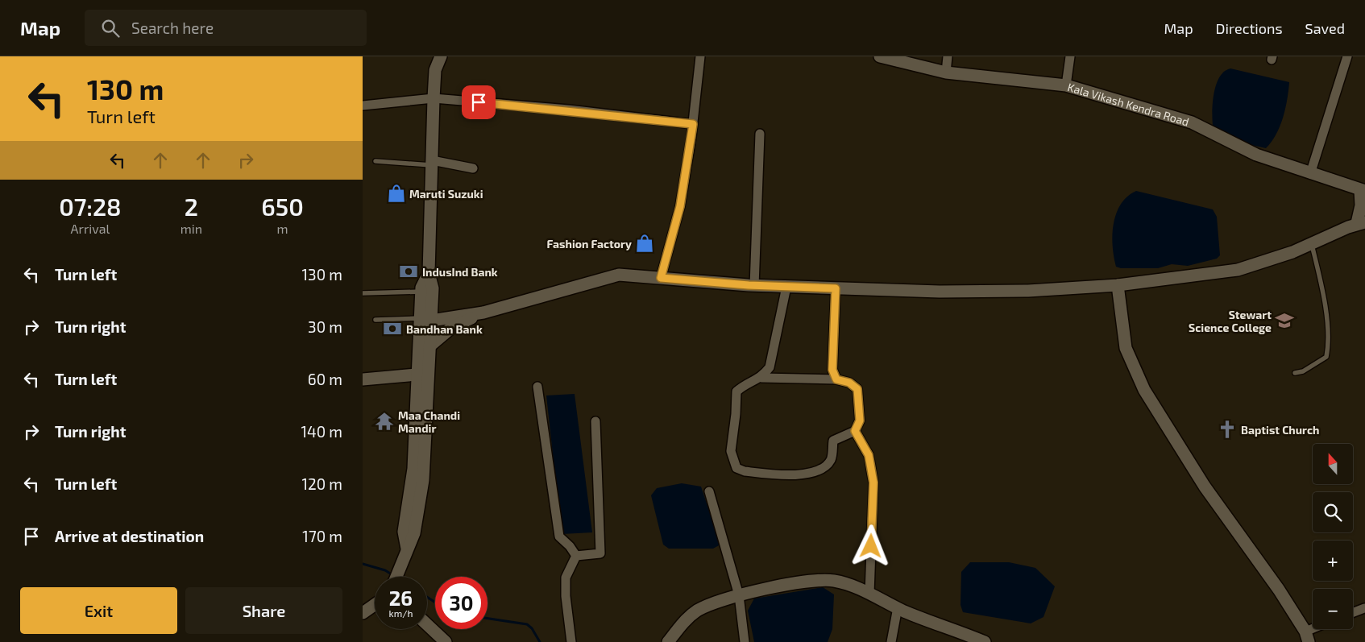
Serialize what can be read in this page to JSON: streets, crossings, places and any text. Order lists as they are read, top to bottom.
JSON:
{
  "streets": {
    "main road": ["Kala Vikash Kendra Road"]
  },
  "places": {
    "shop": ["Maruti Suzuki", "Fashion Factory"],
    "bank": ["IndusInd Bank", "Bandhan Bank"],
    "school or university": ["Stewart Science College"],
    "temple": ["Maa Chandi Mandir"],
    "church": ["Baptist Church"]
  },
  "north": "top",
  "page": {
    "header": "Map",
    "search": "Search here",
    "nav": ["Map", "Directions", "Saved"],
    "turn": ["130 m", "Turn left"],
    "eta": [
      "07:28",
      "Arrival",
      "2",
      "min",
      "650",
      "m"
    ],
    "list": [
      {
        "name": "Turn left",
        "value": "130 m"
      },
      {
        "name": "Turn right",
        "value": "30 m"
      },
      {
        "name": "Turn left",
        "value": "60 m"
      },
      {
        "name": "Turn right",
        "value": "140 m"
      },
      {
        "name": "Turn left",
        "value": "120 m"
      },
      {
        "name": "Arrive at destination",
        "value": "170 m"
      }
    ],
    "map_buttons": ["+", "−"],
    "speed": "26 km/h",
    "limit": "30",
    "buttons": ["Exit", "Share"]
  }
}
